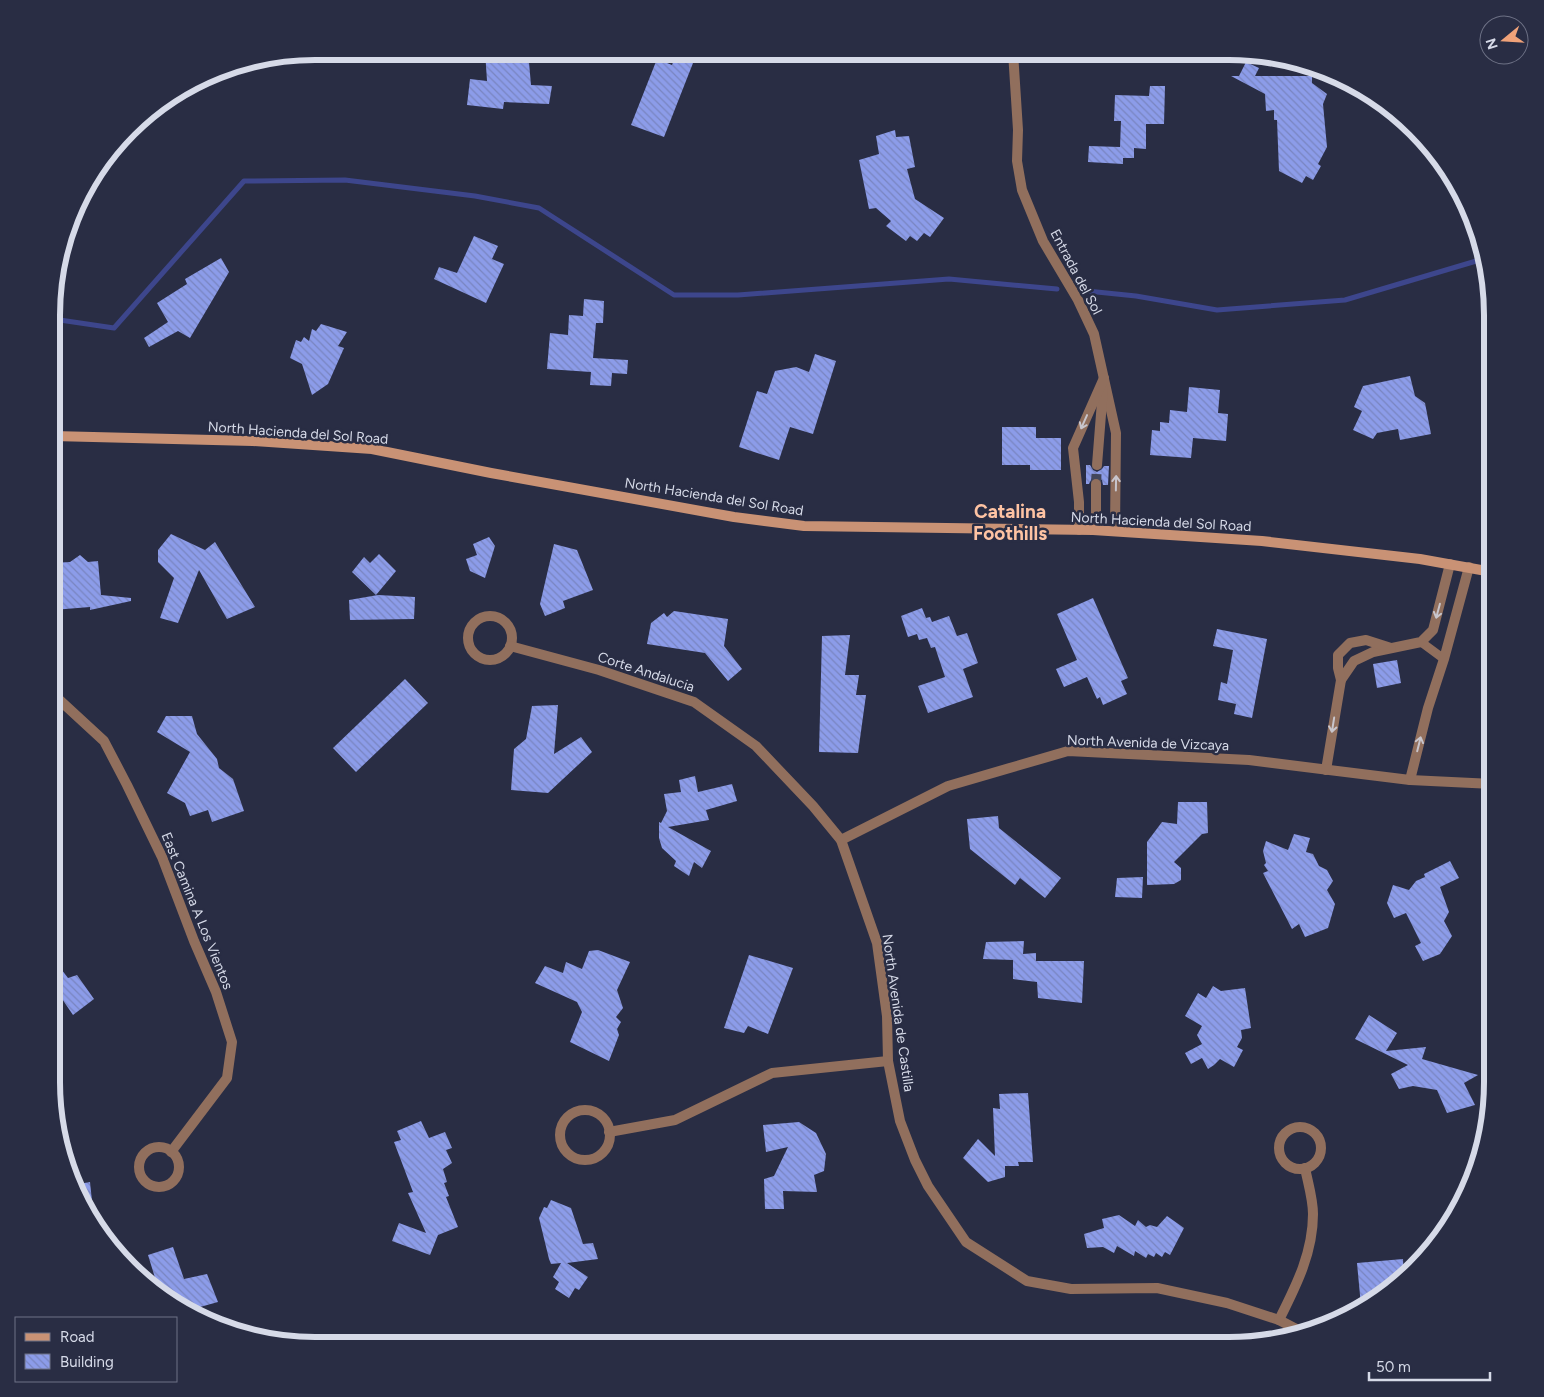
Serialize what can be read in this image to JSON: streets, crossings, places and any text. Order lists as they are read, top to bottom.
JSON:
{
  "streets": {
    "street": [
      "Entrada del Sol",
      "North Hacienda del Sol Road",
      "Corte Andalucia",
      "North Avenida de Vizcaya",
      "East Camina A Los Vientos",
      "North Avenida de Castilla"
    ]
  },
  "crossings": [
    ["Entrada del Sol", "North Hacienda del Sol Road"],
    ["Corte Andalucia", "North Avenida de Vizcaya"],
    ["Corte Andalucia", "North Avenida de Castilla"],
    ["North Avenida de Vizcaya", "North Avenida de Castilla"]
  ],
  "districts": ["Catalina Foothills"],
  "legend": ["Road", "Building"],
  "scale_bar": "50 m",
  "north": "left"
}
